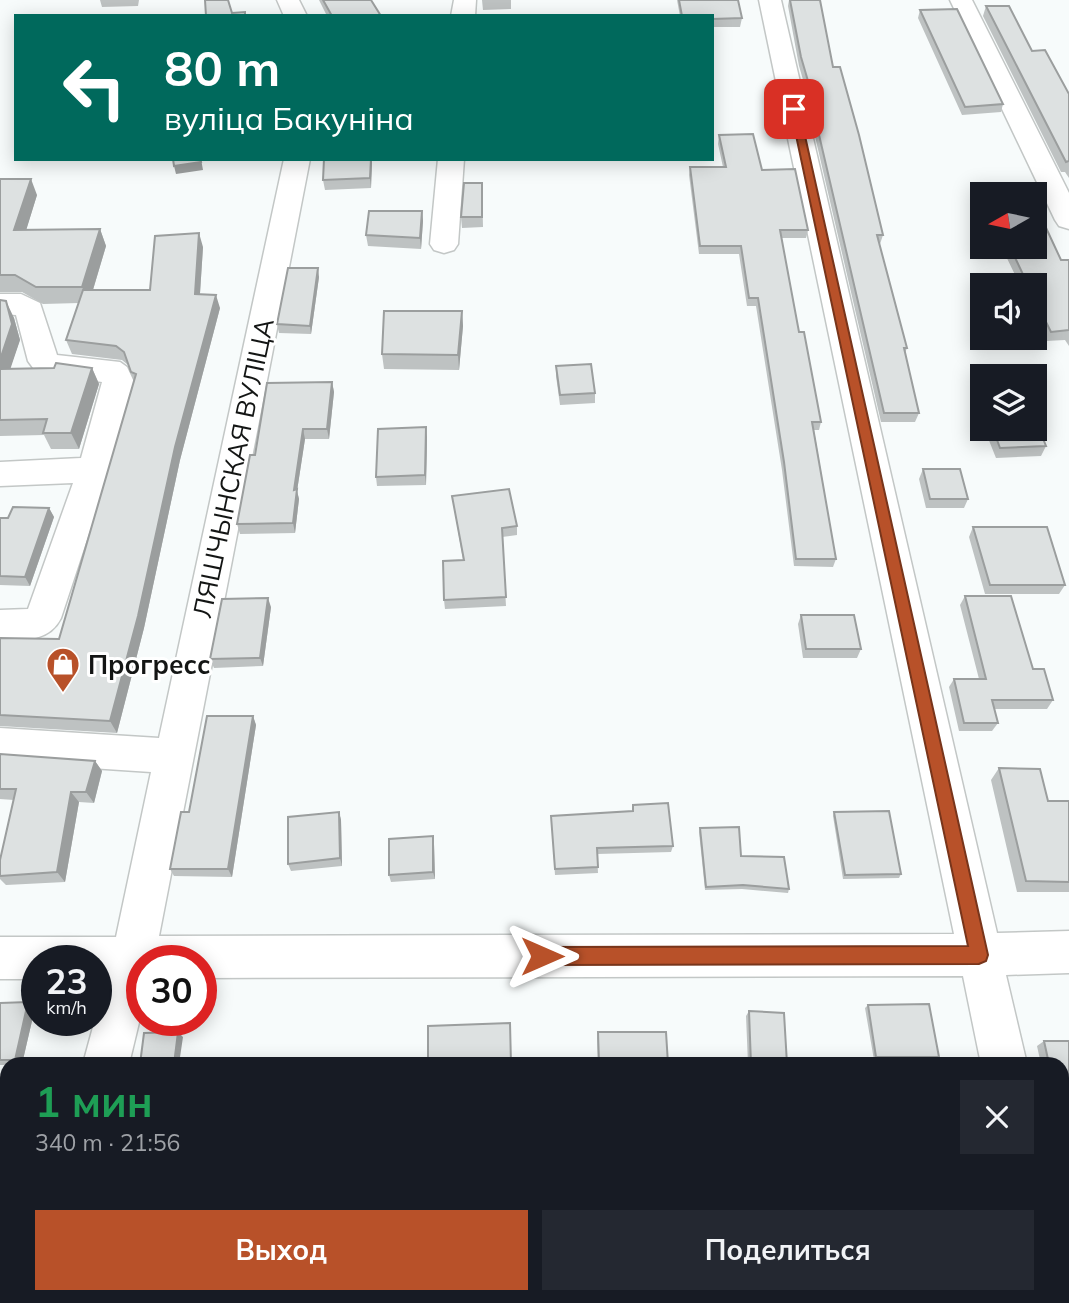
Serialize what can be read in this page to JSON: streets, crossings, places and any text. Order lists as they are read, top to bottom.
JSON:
{
  "streets": {
    "street": ["ЛЯШЧЫНСКАЯ ВУЛІЦА"]
  },
  "places": {
    "shop": ["Прогресс"]
  },
  "north": "left",
  "page": {
    "turn": ["80 m", "вуліца Бакуніна"],
    "speed": "23 km/h",
    "limit": "30",
    "heading": ["1 мин", "340 m · 21:56"],
    "buttons": ["Выход", "Поделиться"]
  }
}
